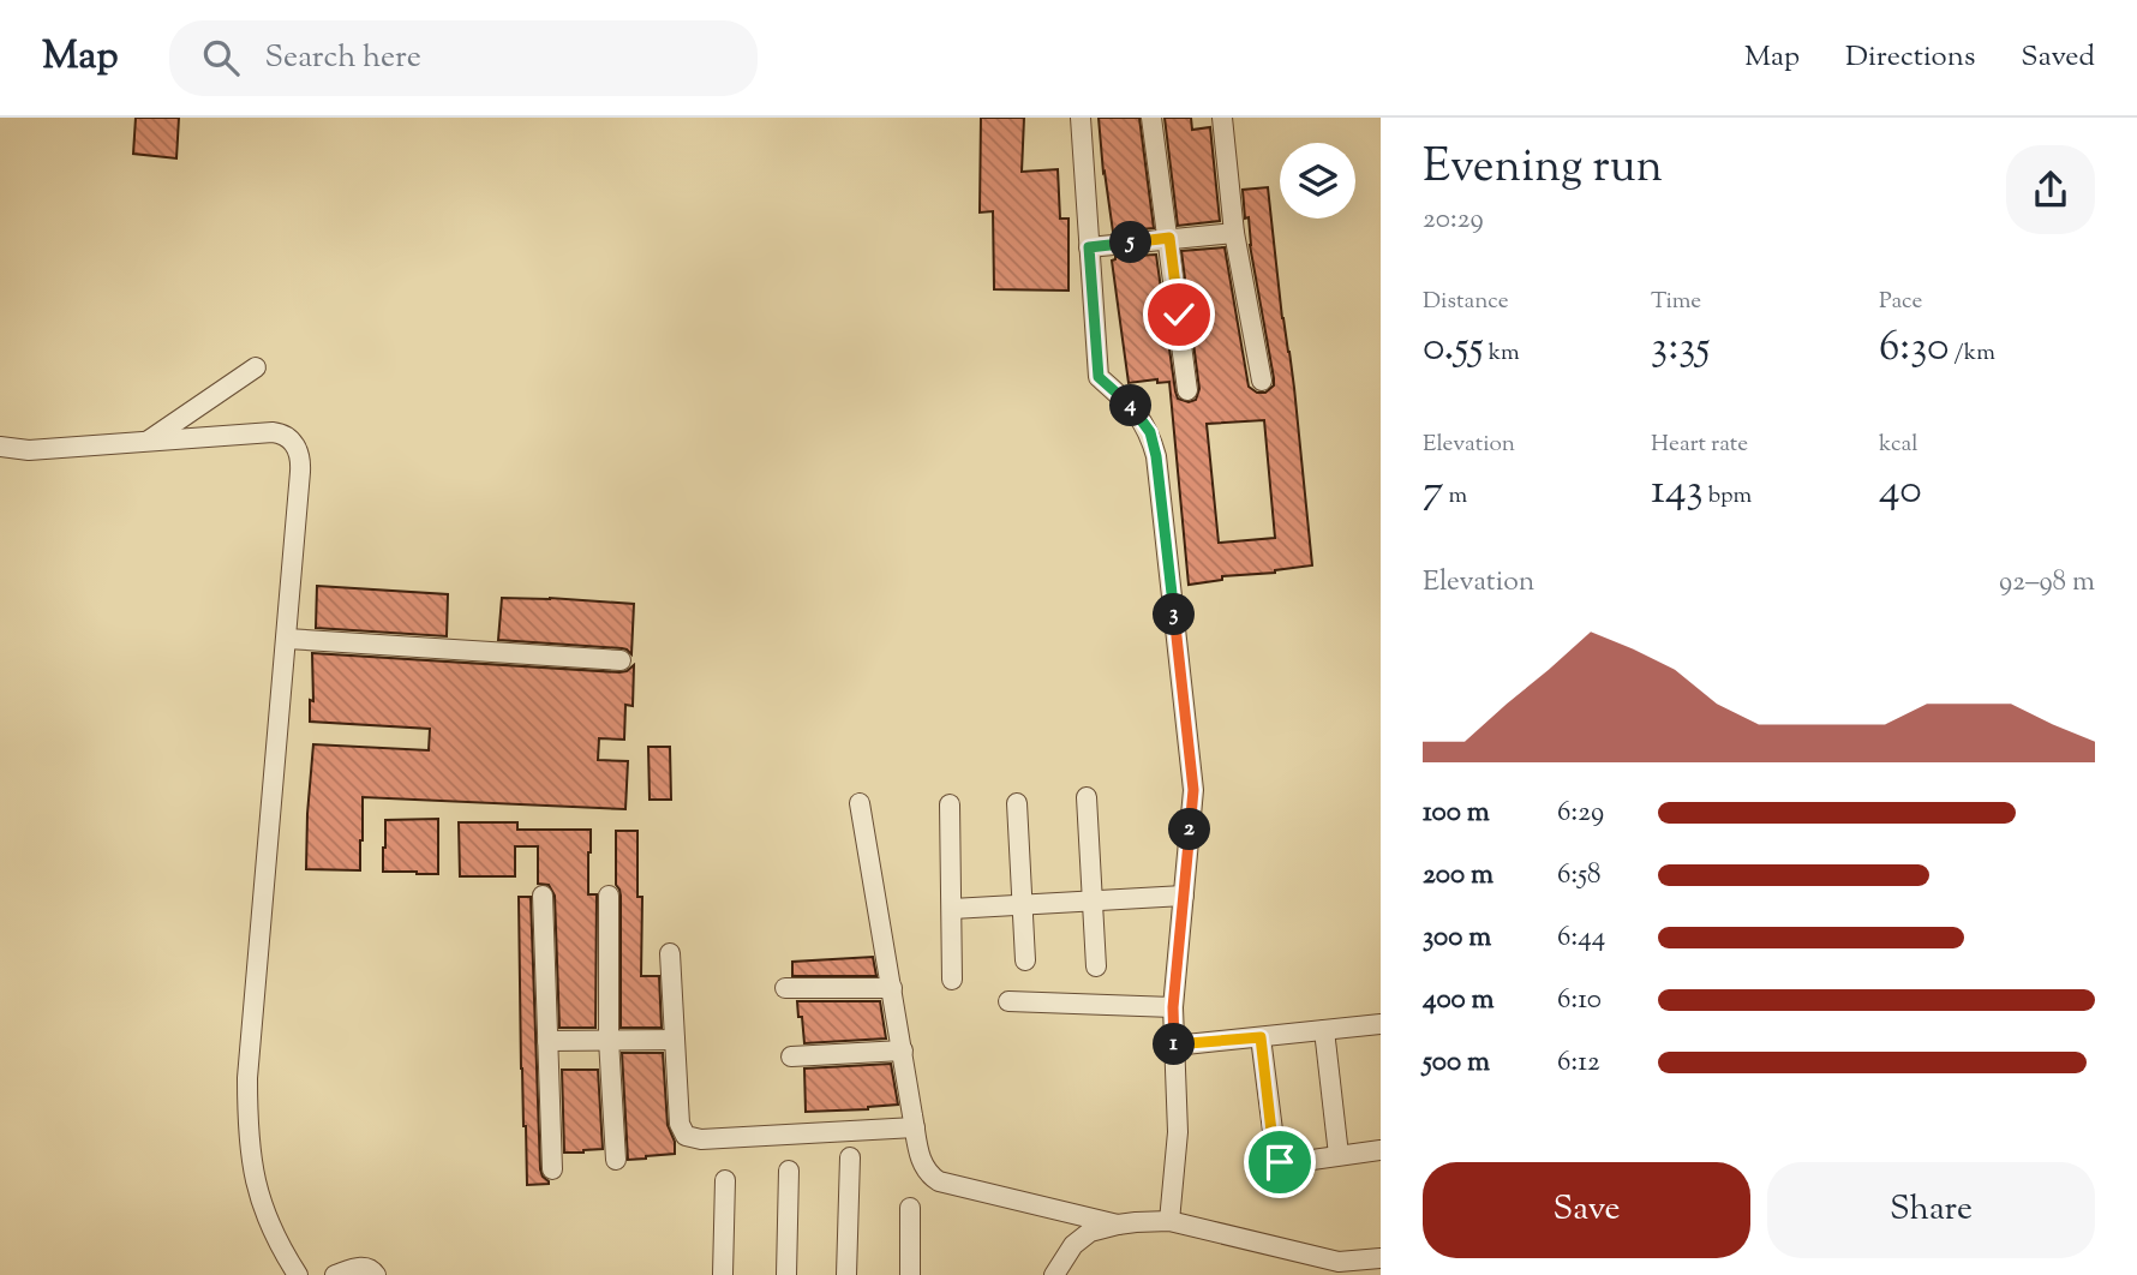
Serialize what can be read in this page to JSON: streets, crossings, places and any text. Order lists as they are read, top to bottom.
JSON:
{
  "page": {
    "header": "Map",
    "search": "Search here",
    "nav": ["Map", "Directions", "Saved"],
    "heading": ["Evening run", "20:29"],
    "pins": [
      "5",
      "4",
      "3",
      "2",
      "1"
    ],
    "stats": [
      ["Distance", "0.55 km"],
      ["Time", "3:35"],
      ["Pace", "6:30 /km"],
      ["Elevation", "7 m"],
      ["Heart rate", "143 bpm"],
      ["kcal", "40"]
    ],
    "chart": ["Elevation", "92–98 m"],
    "list": [
      {
        "name": "100 m",
        "note": "6:29"
      },
      {
        "name": "200 m",
        "note": "6:58"
      },
      {
        "name": "300 m",
        "note": "6:44"
      },
      {
        "name": "400 m",
        "note": "6:10"
      },
      {
        "name": "500 m",
        "note": "6:12"
      }
    ],
    "buttons": ["Save", "Share"]
  }
}
